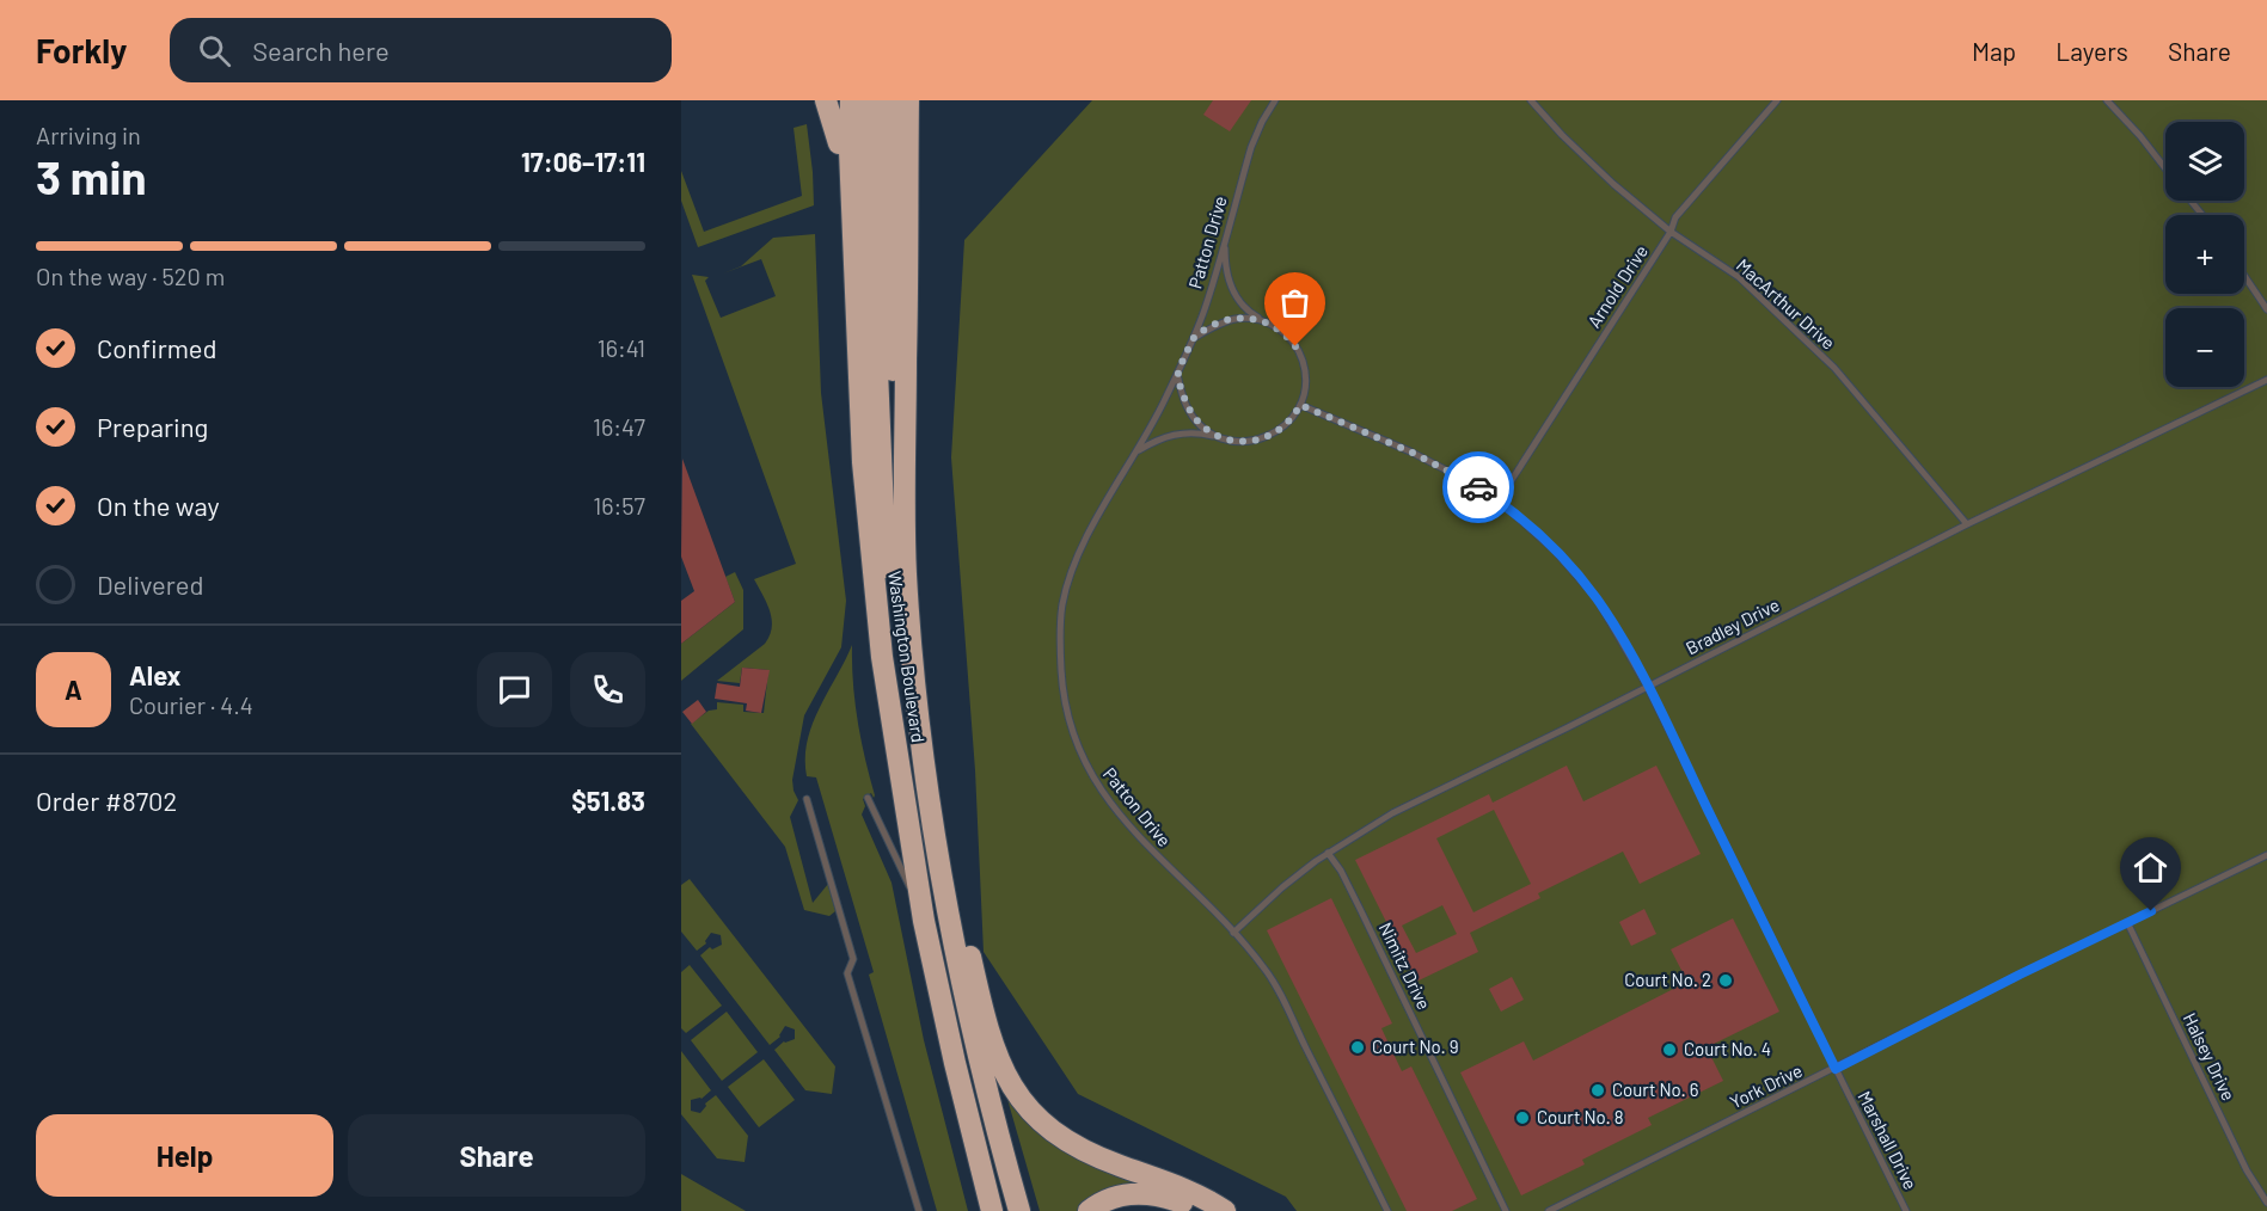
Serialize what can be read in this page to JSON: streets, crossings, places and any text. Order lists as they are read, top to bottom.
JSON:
{
  "streets": {
    "highway": ["Washington Boulevard"],
    "lane": [
      "Patton Drive",
      "Arnold Drive",
      "MacArthur Drive",
      "Bradley Drive",
      "Nimitz Drive",
      "Halsey Drive",
      "York Drive",
      "Marshall Drive"
    ]
  },
  "crossings": [
    ["Patton Drive", "Bradley Drive"],
    ["Patton Drive", "Marshall Drive"],
    ["Arnold Drive", "MacArthur Drive"],
    ["Arnold Drive", "Marshall Drive"],
    ["MacArthur Drive", "Bradley Drive"],
    ["Bradley Drive", "Nimitz Drive"],
    ["Bradley Drive", "Marshall Drive"],
    ["Halsey Drive", "York Drive"],
    ["York Drive", "Marshall Drive"]
  ],
  "places": [
    "Court No. 2",
    "Court No. 9",
    "Court No. 4",
    "Court No. 6",
    "Court No. 8"
  ],
  "page": {
    "header": "Forkly",
    "search": "Search here",
    "nav": ["Map", "Layers", "Share"],
    "heading": ["3 min", "Arriving in", "17:06–17:11"],
    "panel": [
      "Alex",
      "Courier · 4.4",
      "Order #8702",
      "$51.83"
    ],
    "map_buttons": ["+", "−"],
    "bar": "On the way · 520 m",
    "list": [
      ["Confirmed", "16:41"],
      ["Preparing", "16:47"],
      ["On the way", "16:57"],
      "Delivered"
    ],
    "round": "A",
    "buttons": ["Help", "Share"]
  }
}
